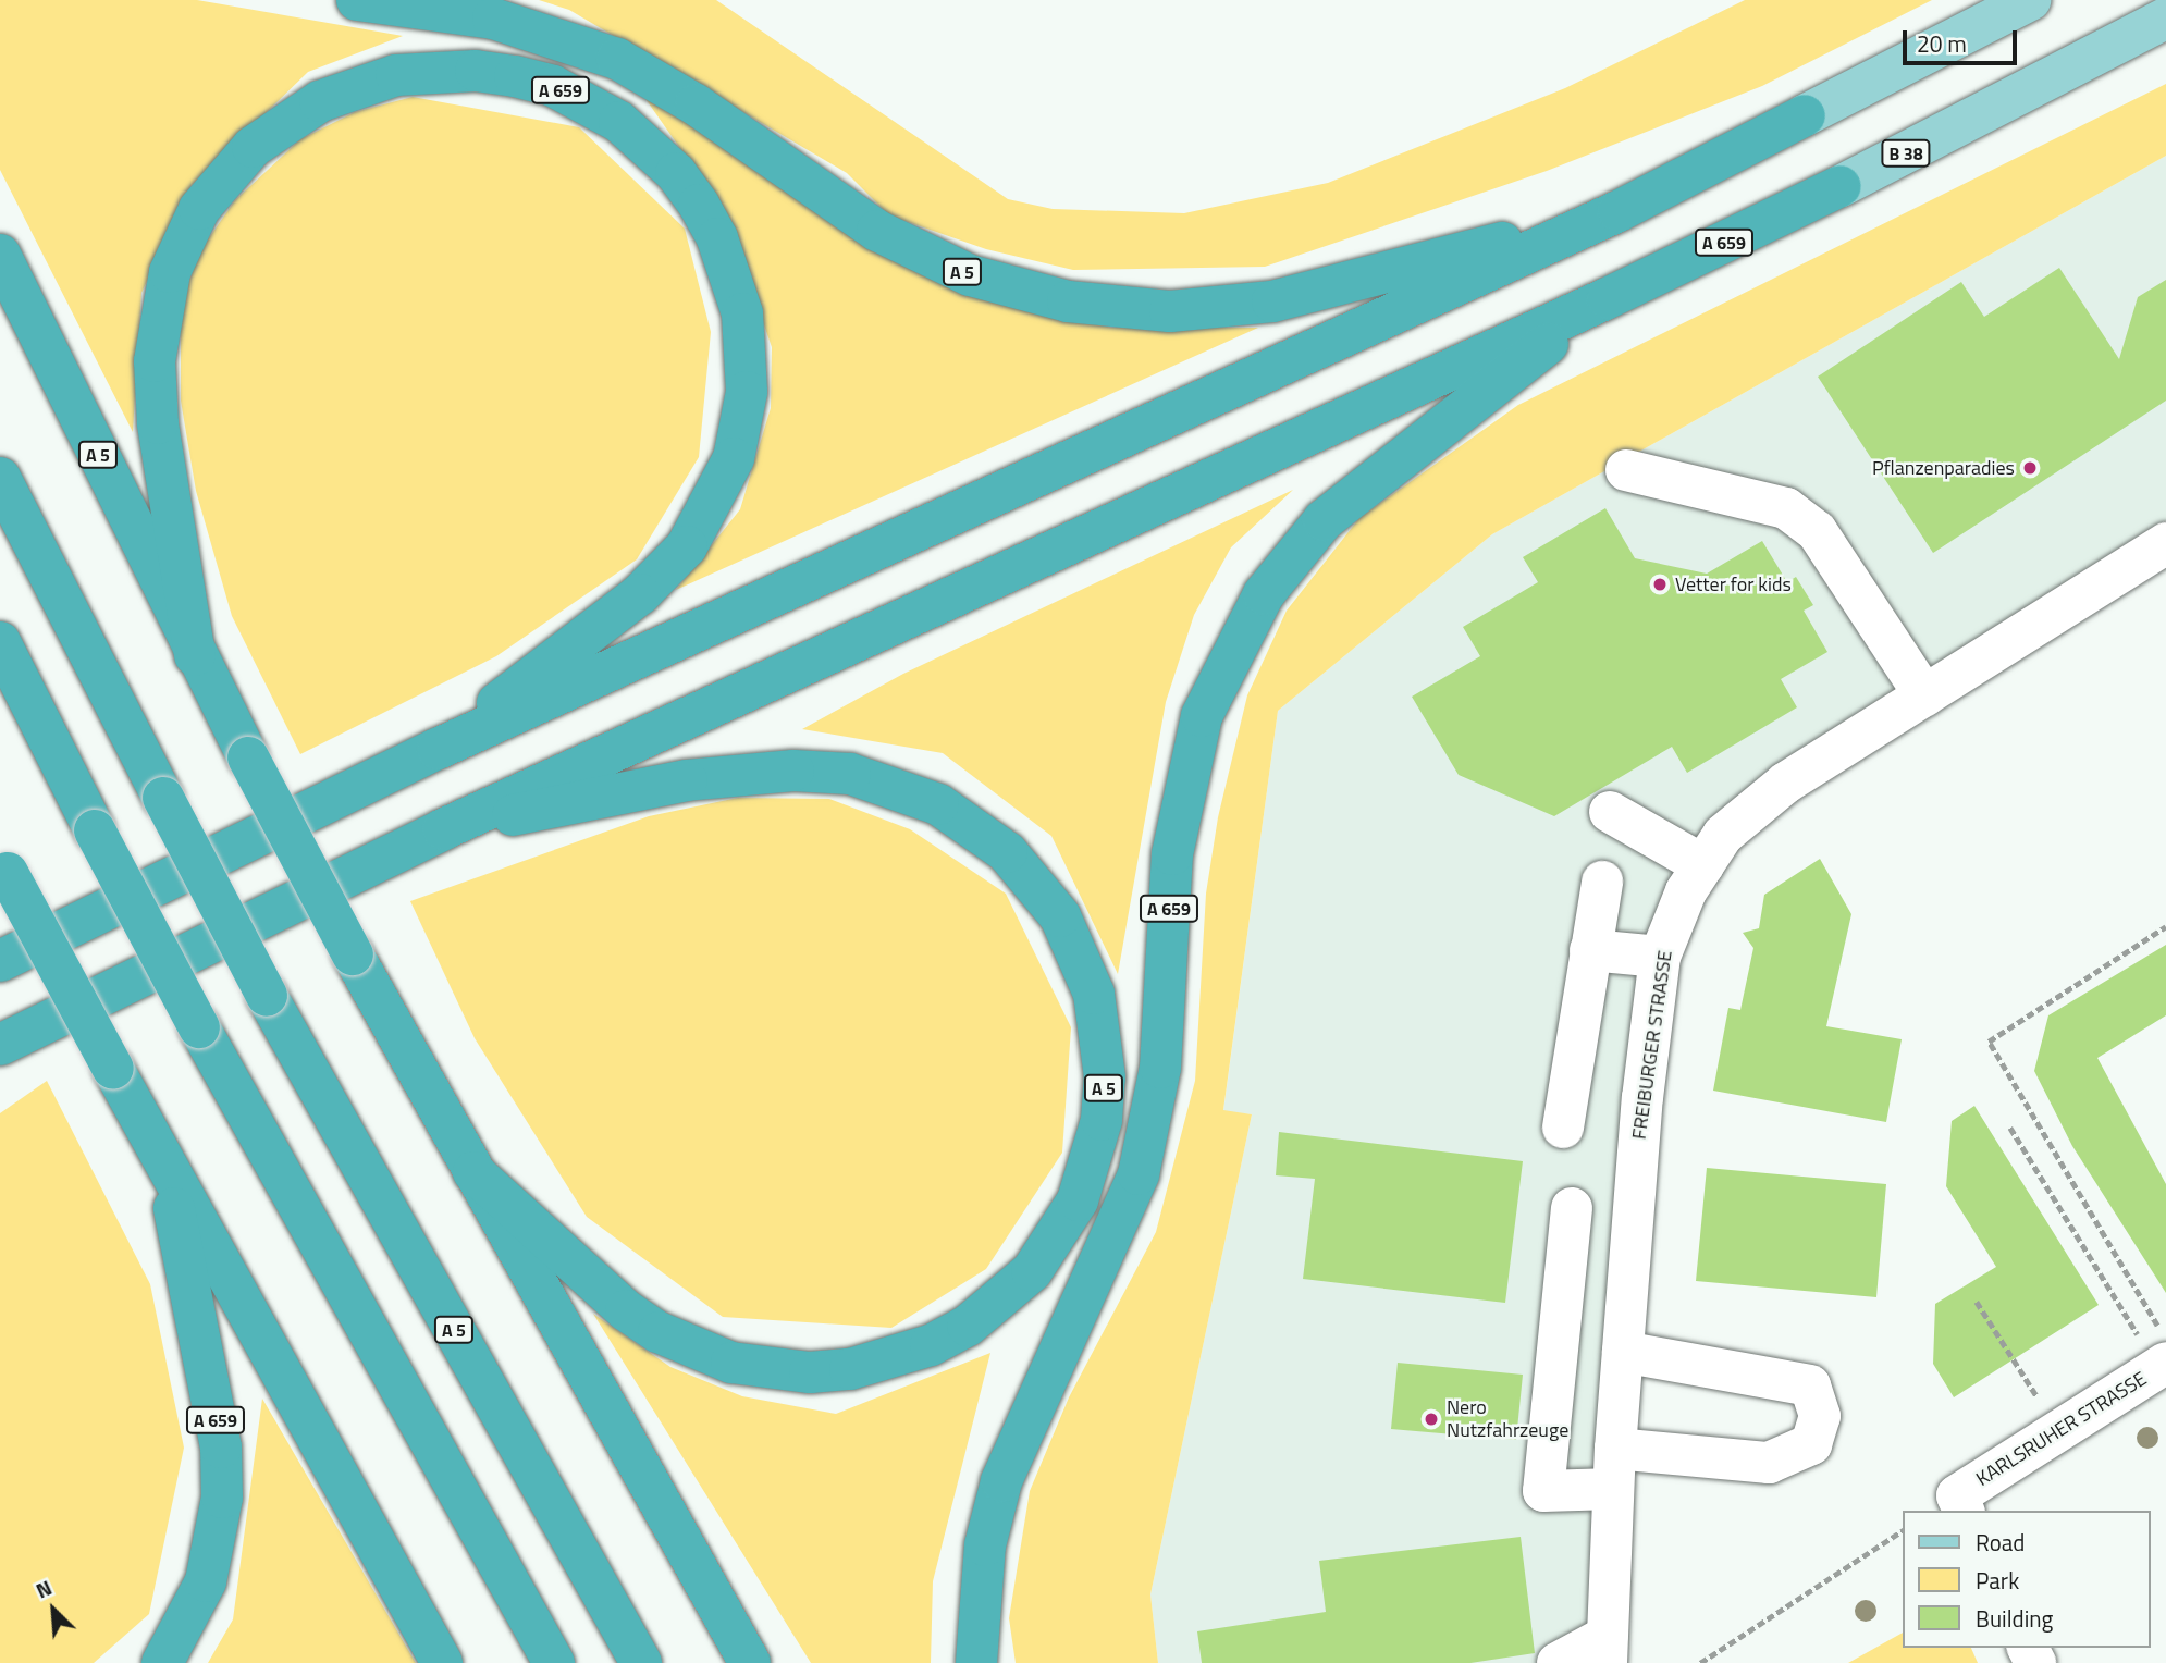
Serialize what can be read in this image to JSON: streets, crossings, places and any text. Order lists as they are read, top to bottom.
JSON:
{
  "streets": {
    "highway": ["A 659", "A 5"],
    "main road": ["B 38"],
    "street": ["FREIBURGER STRASSE", "KARLSRUHER STRASSE"]
  },
  "crossings": [
    ["A 659", "B 38"],
    ["A 659", "A 5"]
  ],
  "places": ["Pflanzenparadies", "Vetter for kids", "Nero Nutzfahrzeuge"],
  "legend": ["Road", "Park", "Building"],
  "scale_bar": "20 m",
  "north": "top left"
}
